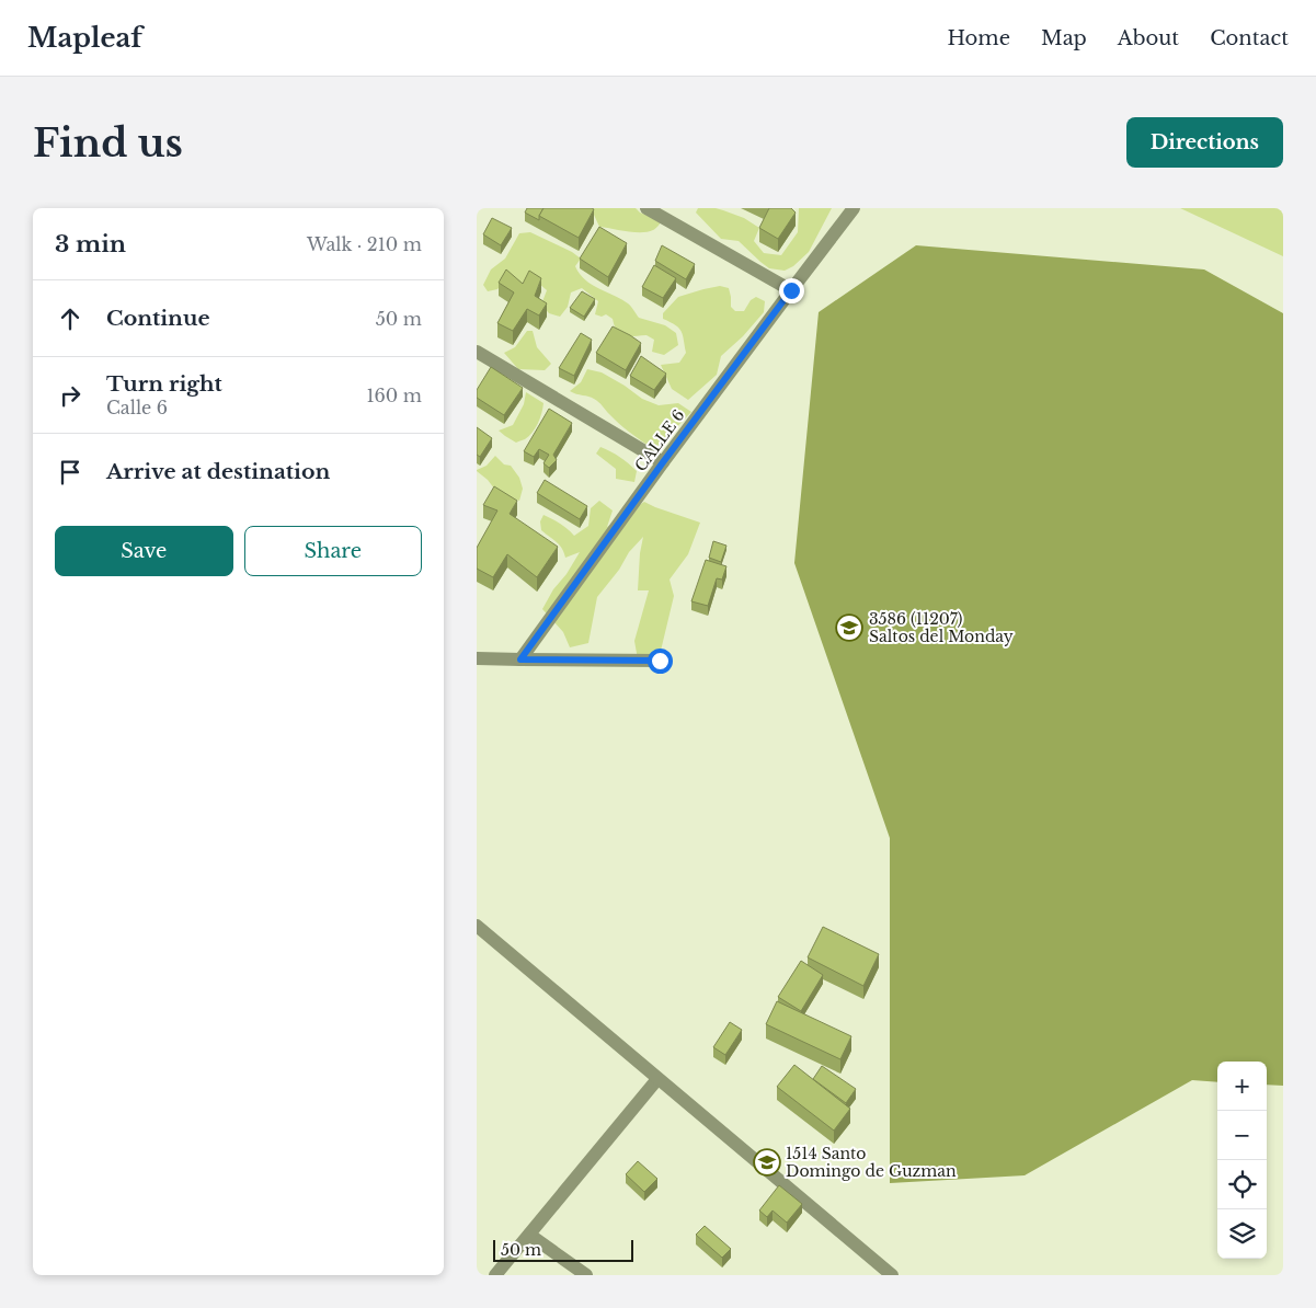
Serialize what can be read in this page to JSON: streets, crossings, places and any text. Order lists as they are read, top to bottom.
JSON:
{
  "streets": {
    "street": ["CALLE 6"]
  },
  "places": {
    "school or university": ["3586 (11207) Saltos del Monday", "1514 Santo Domingo de Guzman"]
  },
  "scale_bar": "50 m",
  "page": {
    "header": "Mapleaf",
    "nav": [
      "Home",
      "Map",
      "About",
      "Contact"
    ],
    "buttons": [
      "Directions",
      ["Save", "Share"]
    ],
    "title": "Find us",
    "heading": ["3 min", "Walk · 210 m"],
    "list": [
      ["Continue", "50 m"],
      ["Turn right", "Calle 6", "160 m"],
      "Arrive at destination"
    ],
    "map_buttons": ["+", "−"],
    "scale": "50 m"
  }
}
